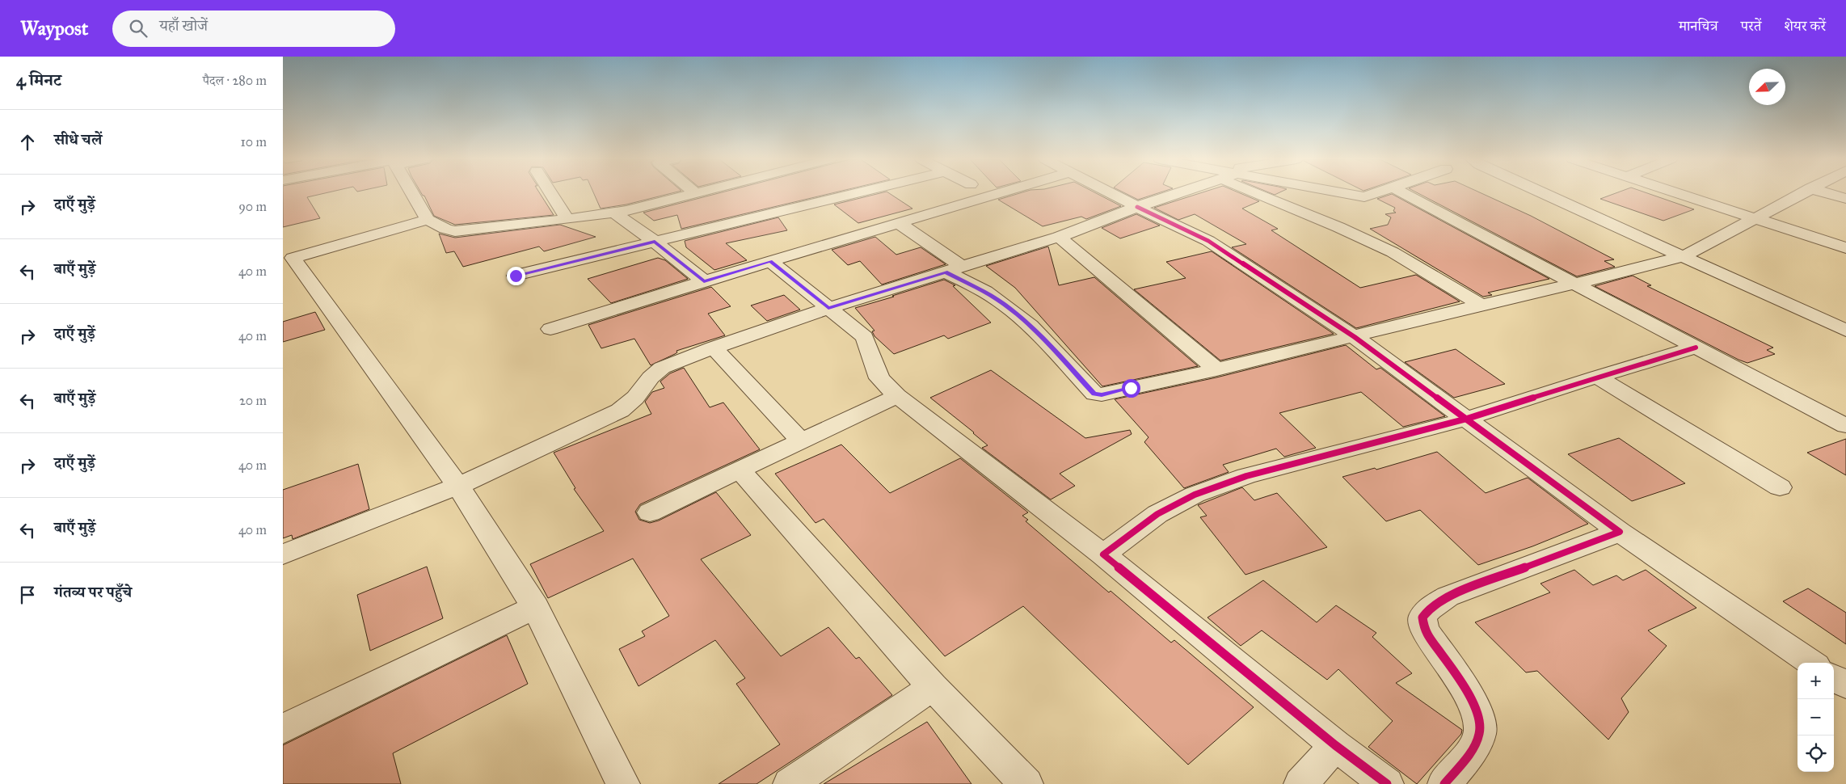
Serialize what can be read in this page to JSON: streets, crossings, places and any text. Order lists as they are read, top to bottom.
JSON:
{
  "north": "bottom left",
  "page": {
    "header": "Waypost",
    "search": "यहाँ खोजें",
    "nav": ["मानचित्र", "परतें", "शेयर करें"],
    "heading": ["4 मिनट", "पैदल · 280 m"],
    "list": [
      ["सीधे चलें", "10 m"],
      ["दाएँ मुड़ें", "90 m"],
      ["बाएँ मुड़ें", "40 m"],
      ["दाएँ मुड़ें", "40 m"],
      ["बाएँ मुड़ें", "20 m"],
      ["दाएँ मुड़ें", "40 m"],
      ["बाएँ मुड़ें", "40 m"],
      "गंतव्य पर पहुँचे"
    ],
    "map_buttons": ["+", "−"]
  }
}
